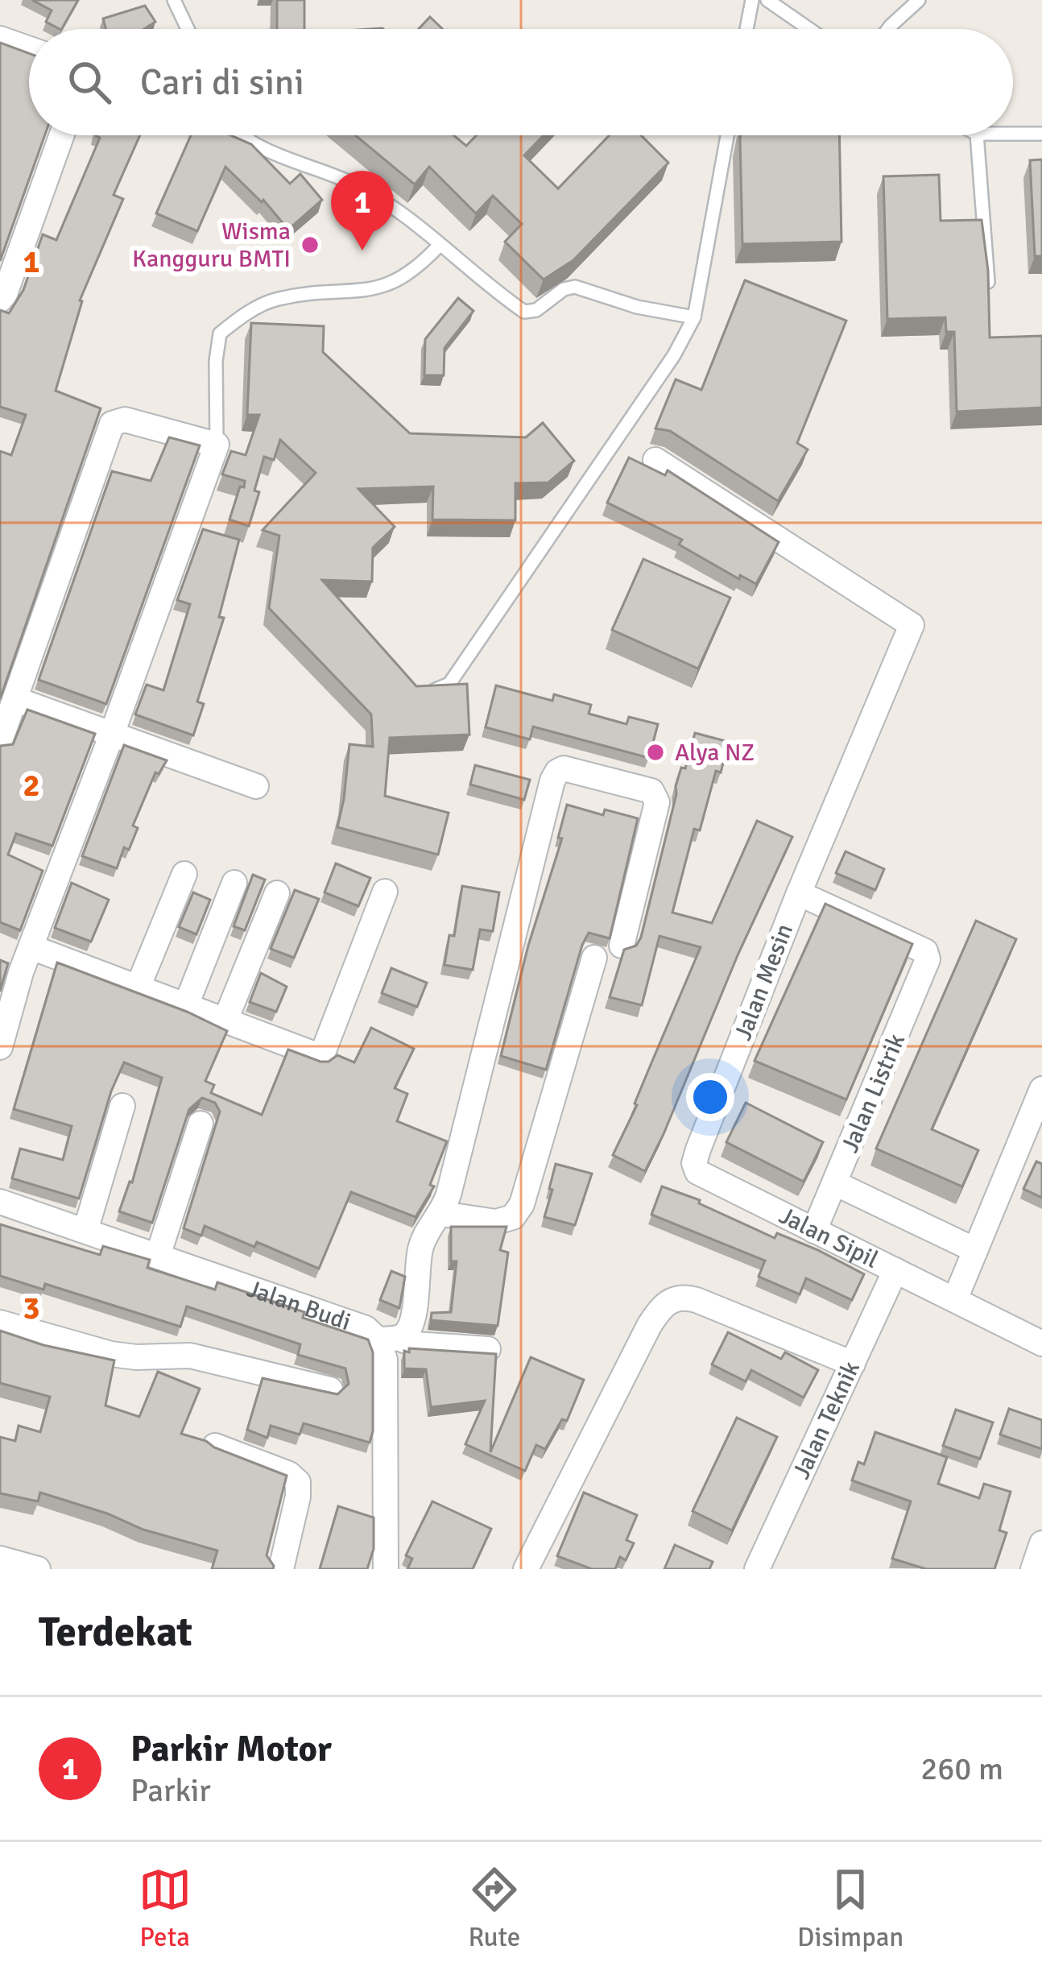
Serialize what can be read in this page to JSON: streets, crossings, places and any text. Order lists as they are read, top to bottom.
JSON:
{
  "streets": {
    "street": [
      "Jalan Mesin",
      "Jalan Listrik",
      "Jalan Sipil",
      "Jalan Budi",
      "Jalan Teknik"
    ]
  },
  "crossings": [
    ["Jalan Mesin", "Jalan Listrik"],
    ["Jalan Mesin", "Jalan Sipil"],
    ["Jalan Listrik", "Jalan Sipil"],
    ["Jalan Sipil", "Jalan Teknik"]
  ],
  "places": ["Wisma Kangguru BMTI", "Alya NZ"],
  "page": {
    "search": "Cari di sini",
    "pins": "1",
    "heading": "Terdekat",
    "list": [
      {
        "mark": "1",
        "name": "Parkir Motor",
        "note": "Parkir",
        "value": "260 m"
      }
    ],
    "nav": ["Peta", "Rute", "Disimpan"]
  },
  "grid": {
    "rows": ["1", "2", "3"]
  }
}
